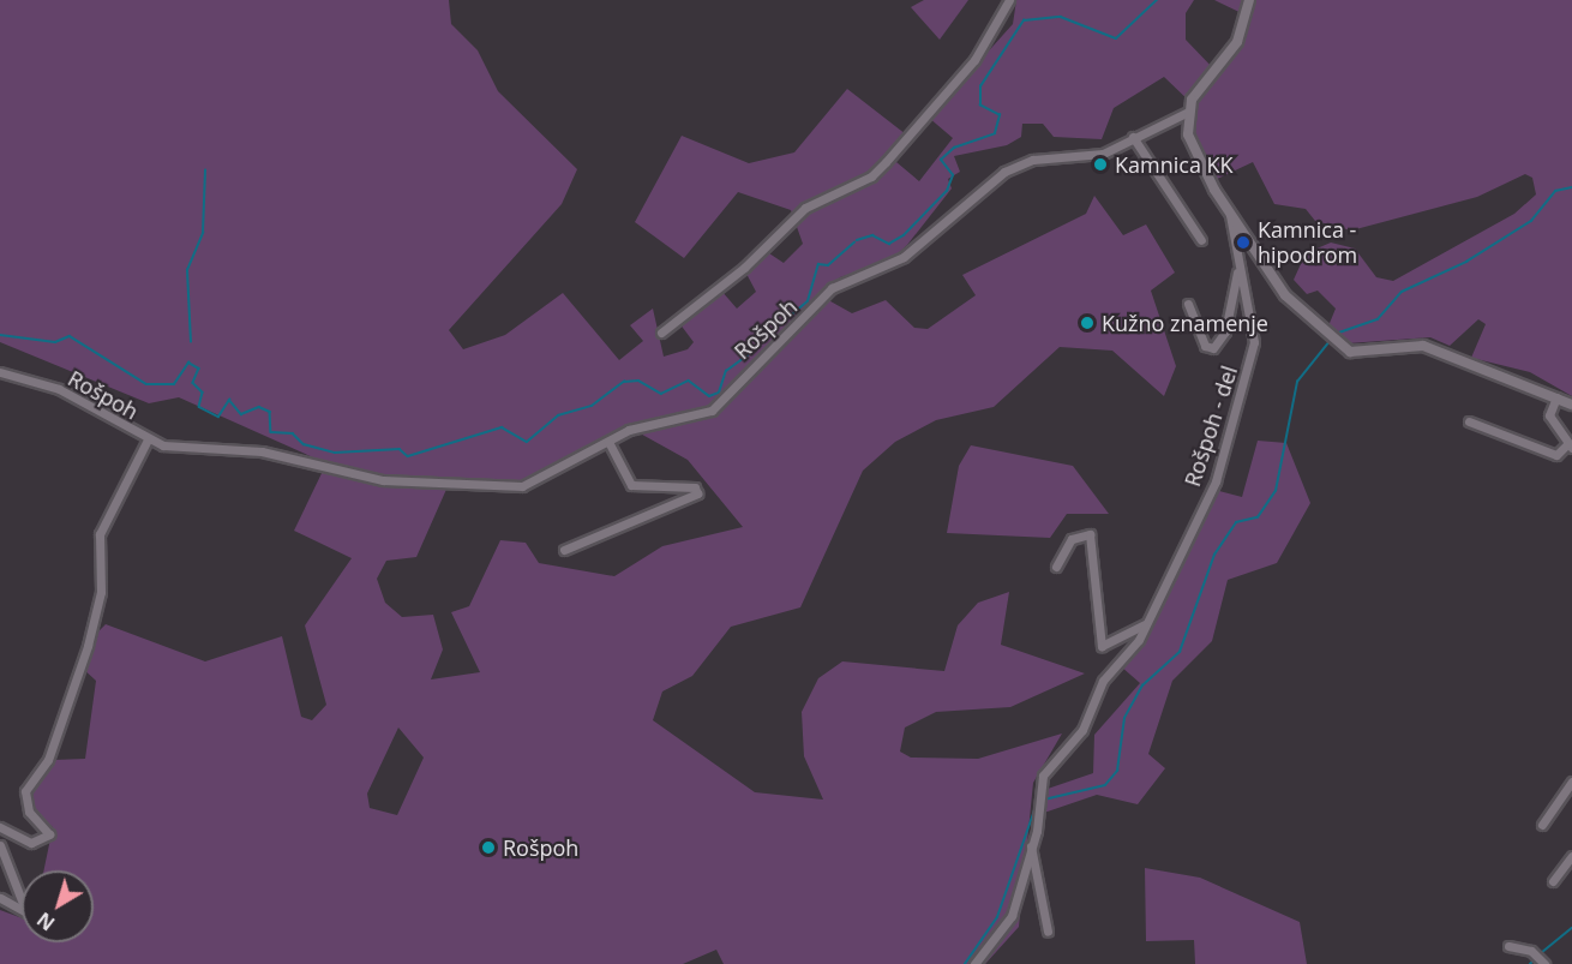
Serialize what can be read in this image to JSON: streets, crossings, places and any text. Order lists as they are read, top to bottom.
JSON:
{
  "streets": {
    "street": ["Rošpoh", "Rošpoh - del"]
  },
  "places": [
    "Kamnica KK",
    "Kamnica - hipodrom",
    "Kužno znamenje",
    "Rošpoh"
  ],
  "north": "bottom left"
}
